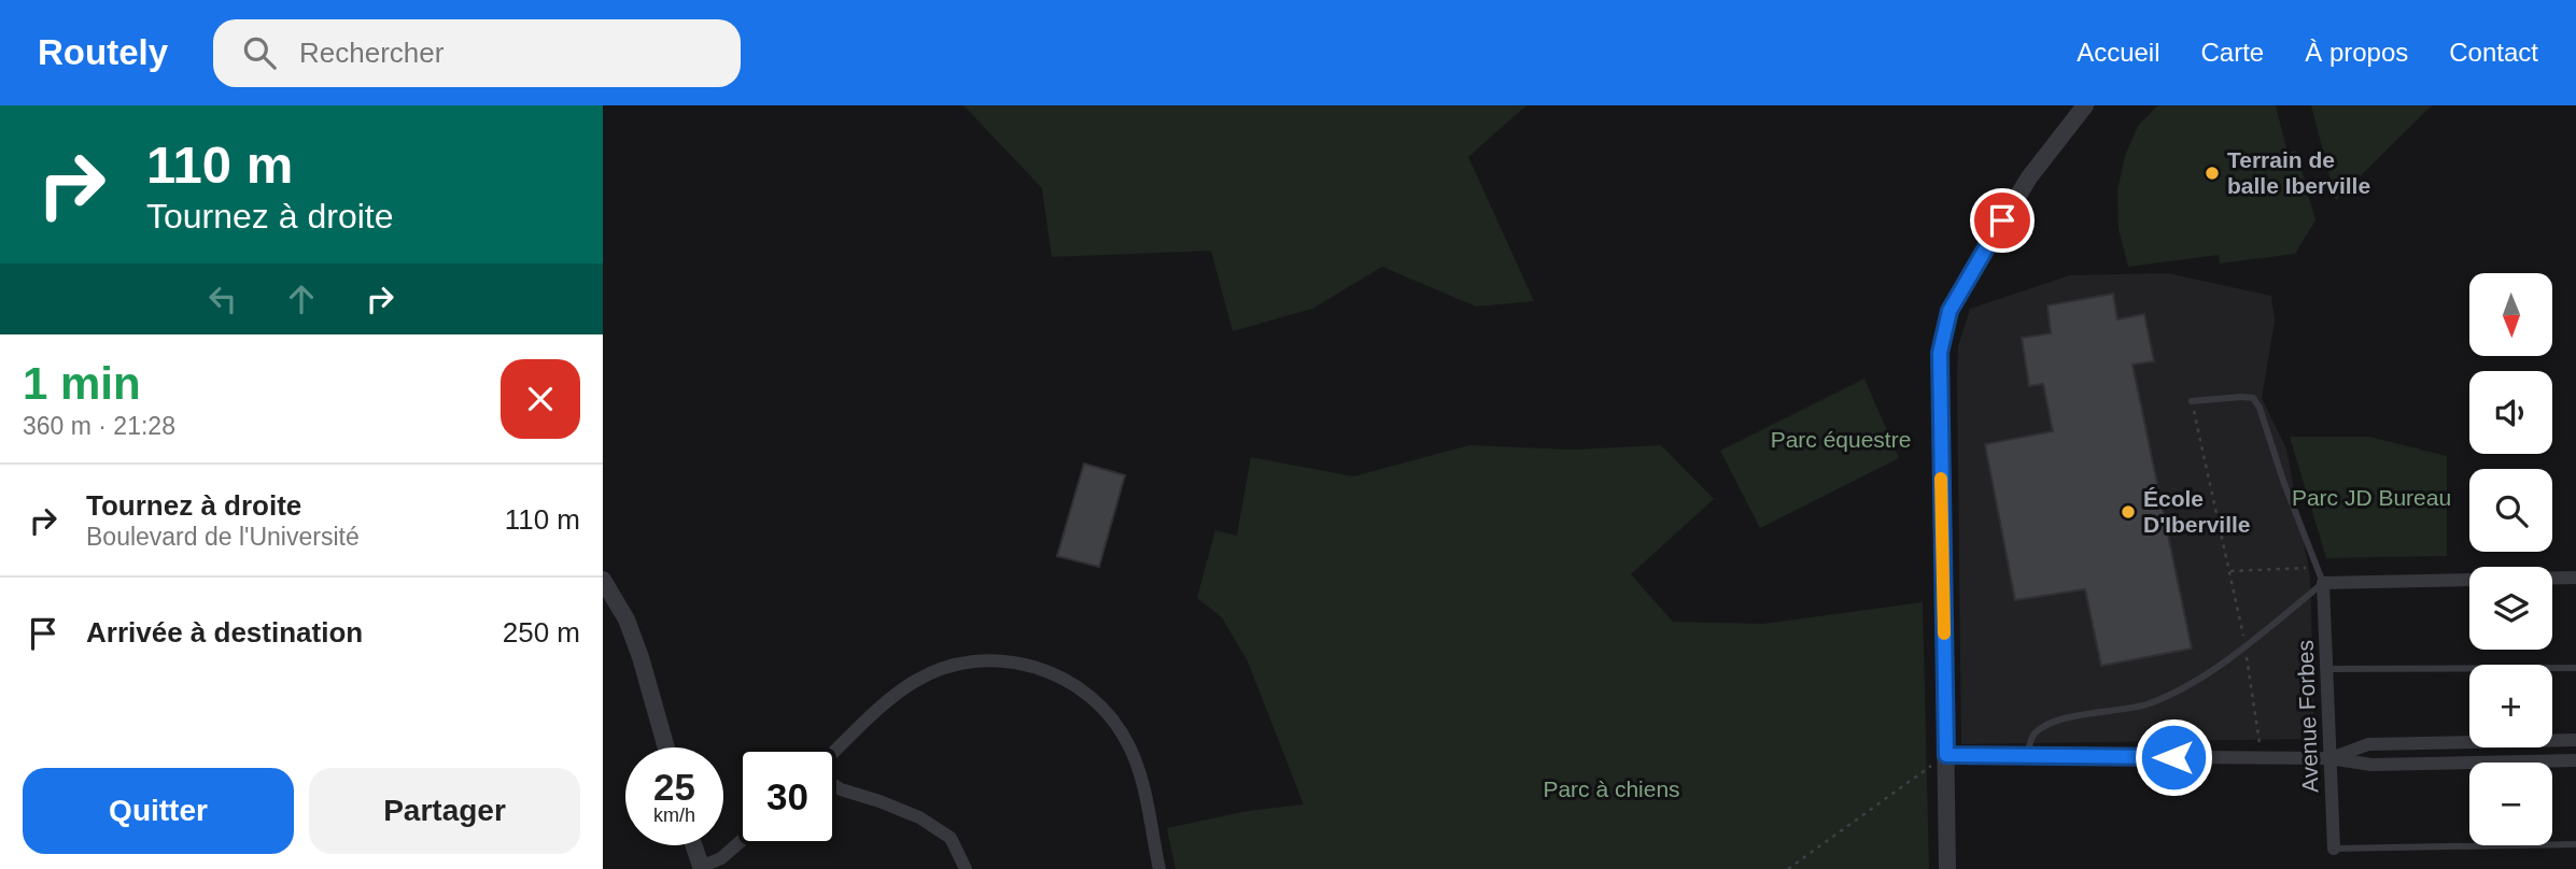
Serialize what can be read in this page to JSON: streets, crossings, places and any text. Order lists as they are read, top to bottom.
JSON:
{
  "streets": {
    "street": ["Avenue Forbes"]
  },
  "parks": ["Parc équestre", "Parc JD Bureau", "Parc à chiens"],
  "places": ["Terrain de balle Iberville", "École D'Iberville"],
  "north": "bottom",
  "page": {
    "header": "Routely",
    "search": "Rechercher",
    "nav": [
      "Accueil",
      "Carte",
      "À propos",
      "Contact"
    ],
    "turn": ["110 m", "Tournez à droite"],
    "map_buttons": ["+", "−"],
    "heading": ["1 min", "360 m · 21:28"],
    "list": [
      {
        "name": "Tournez à droite",
        "note": "Boulevard de l'Université",
        "value": "110 m"
      },
      {
        "name": "Arrivée à destination",
        "value": "250 m"
      }
    ],
    "speed": "25 km/h",
    "limit": "30",
    "buttons": ["Quitter", "Partager"]
  }
}
